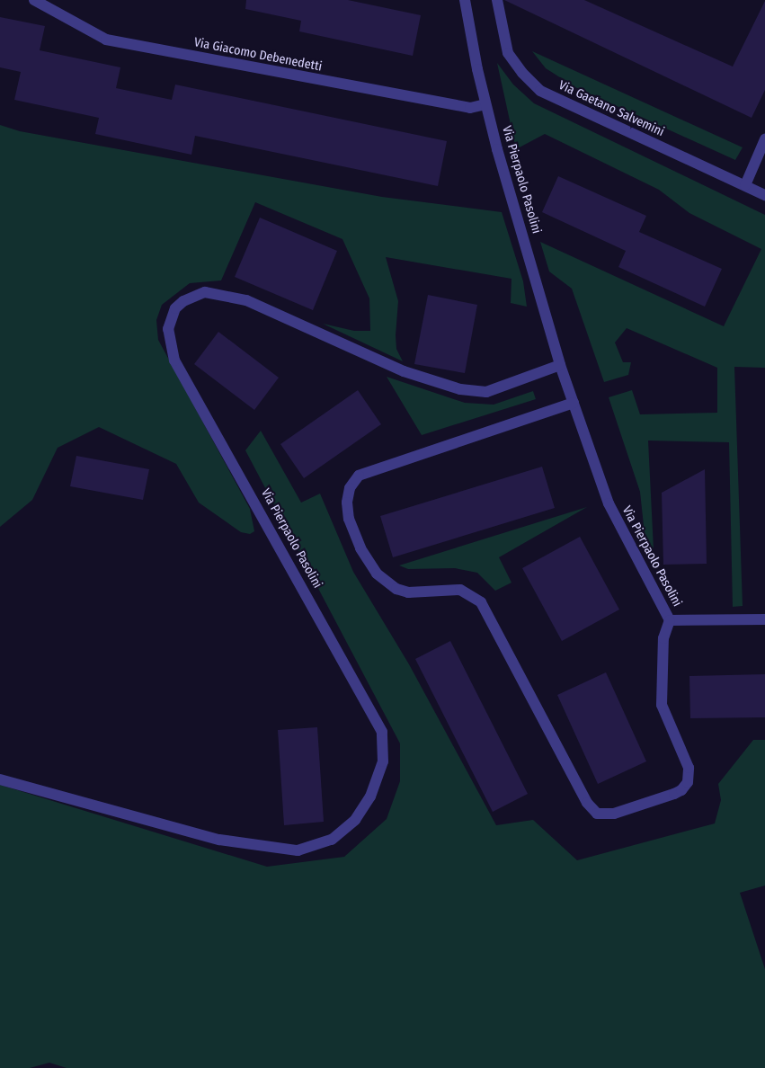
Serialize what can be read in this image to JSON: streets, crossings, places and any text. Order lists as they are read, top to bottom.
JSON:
{
  "streets": {
    "street": ["Via Giacomo Debenedetti", "Via Gaetano Salvemini", "Via Pierpaolo Pasolini"]
  },
  "crossings": [
    ["Via Giacomo Debenedetti", "Via Pierpaolo Pasolini"]
  ]
}
